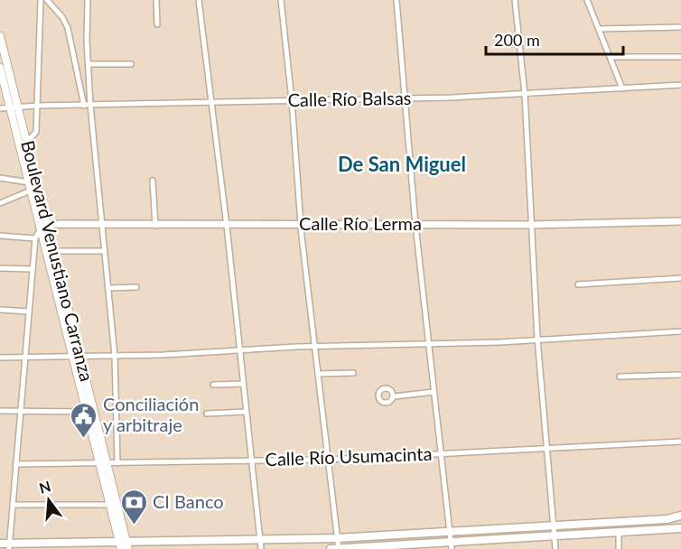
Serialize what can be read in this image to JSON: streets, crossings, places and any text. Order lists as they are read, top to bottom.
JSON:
{
  "streets": {
    "main road": ["Boulevard Venustiano Carranza"],
    "street": ["Calle Río Balsas", "Calle Río Lerma", "Calle Río Usumacinta"]
  },
  "crossings": [
    ["Calle Río Balsas", "Boulevard Venustiano Carranza"],
    ["Calle Río Lerma", "Boulevard Venustiano Carranza"],
    ["Boulevard Venustiano Carranza", "Calle Río Usumacinta"]
  ],
  "districts": ["De San Miguel"],
  "places": {
    "public building": ["Conciliación y arbitraje"],
    "bank": ["CI Banco"]
  },
  "scale_bar": "200 m",
  "north": "top"
}
